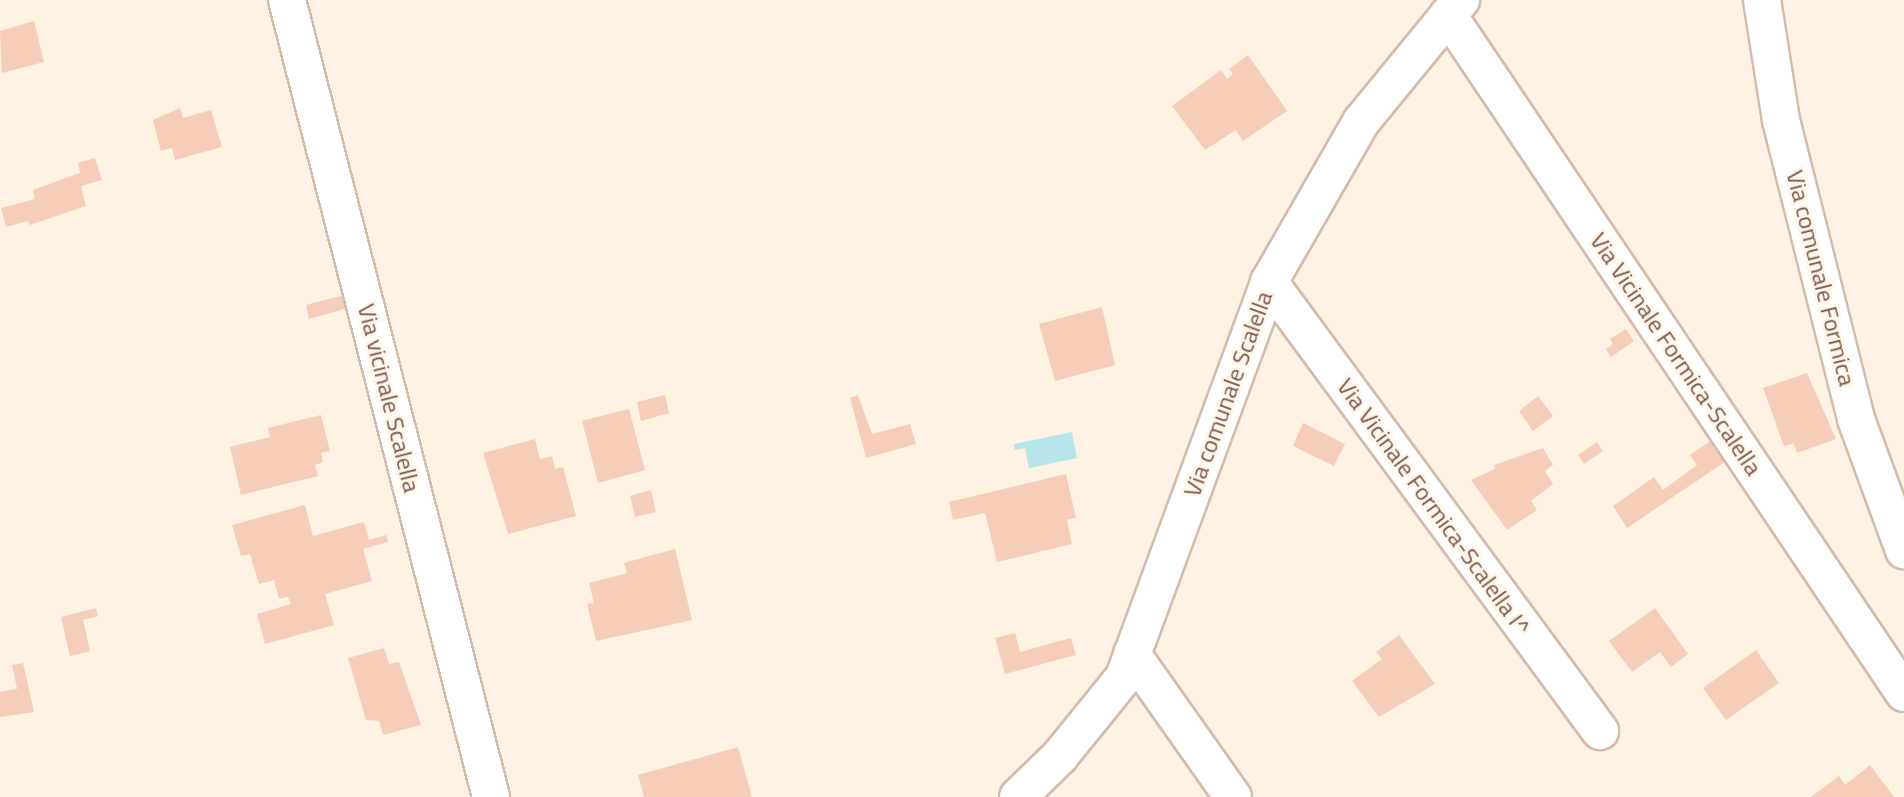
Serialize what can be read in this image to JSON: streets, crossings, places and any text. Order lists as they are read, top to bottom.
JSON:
{
  "streets": {
    "street": [
      "Via comunale Formica",
      "Via Vicinale Formica-Scalella",
      "Via comunale Scalella",
      "Via vicinale Scalella",
      "Via Vicinale Formica-Scalella I^"
    ]
  },
  "crossings": [
    ["Via Vicinale Formica-Scalella", "Via comunale Scalella"],
    ["Via comunale Scalella", "Via Vicinale Formica-Scalella I^"]
  ]
}
